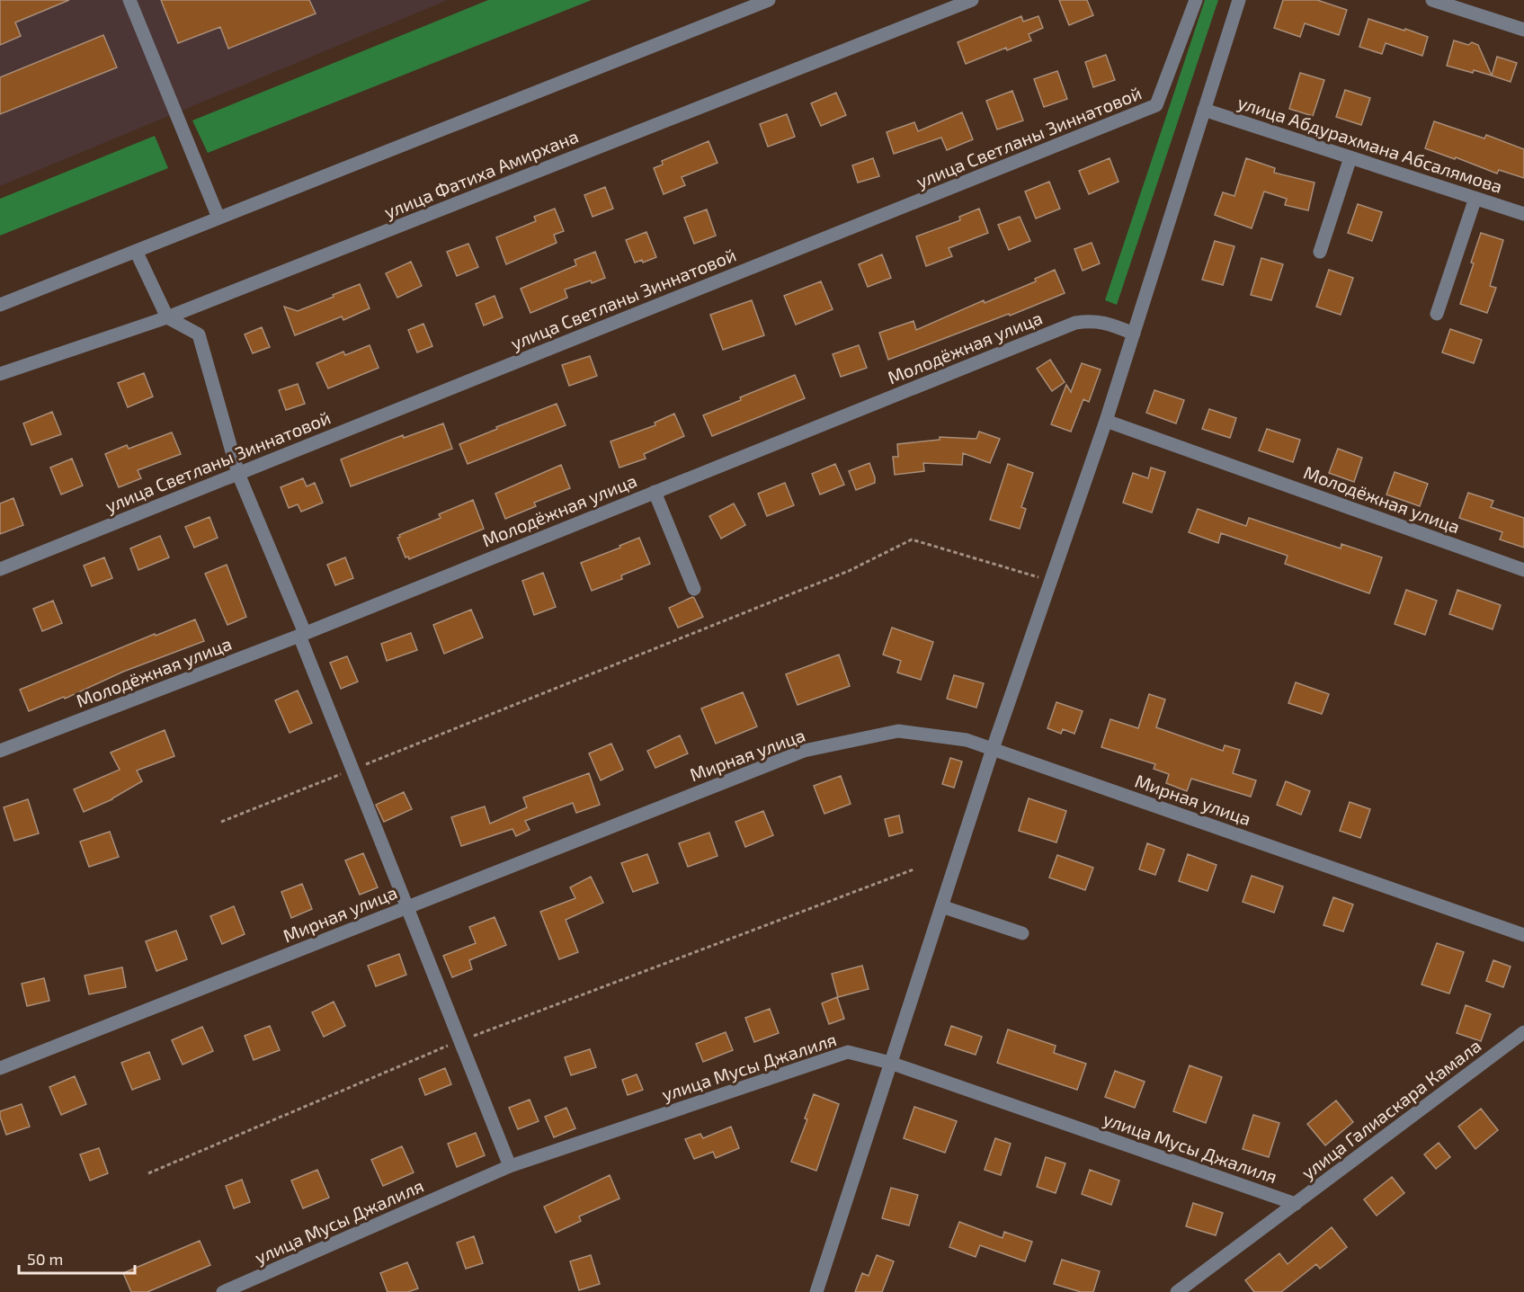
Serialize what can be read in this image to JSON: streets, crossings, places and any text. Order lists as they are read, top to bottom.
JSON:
{
  "streets": {
    "street": [
      "улица Светланы Зиннатовой",
      "улица Абдурахмана Абсалямова",
      "улица Фатиха Амирхана",
      "Молодёжная улица",
      "Мирная улица",
      "улица Мусы Джалиля",
      "улица Галиаскара Камала"
    ]
  },
  "crossings": [
    ["улица Мусы Джалиля", "улица Галиаскара Камала"]
  ],
  "scale_bar": "50 m"
}
